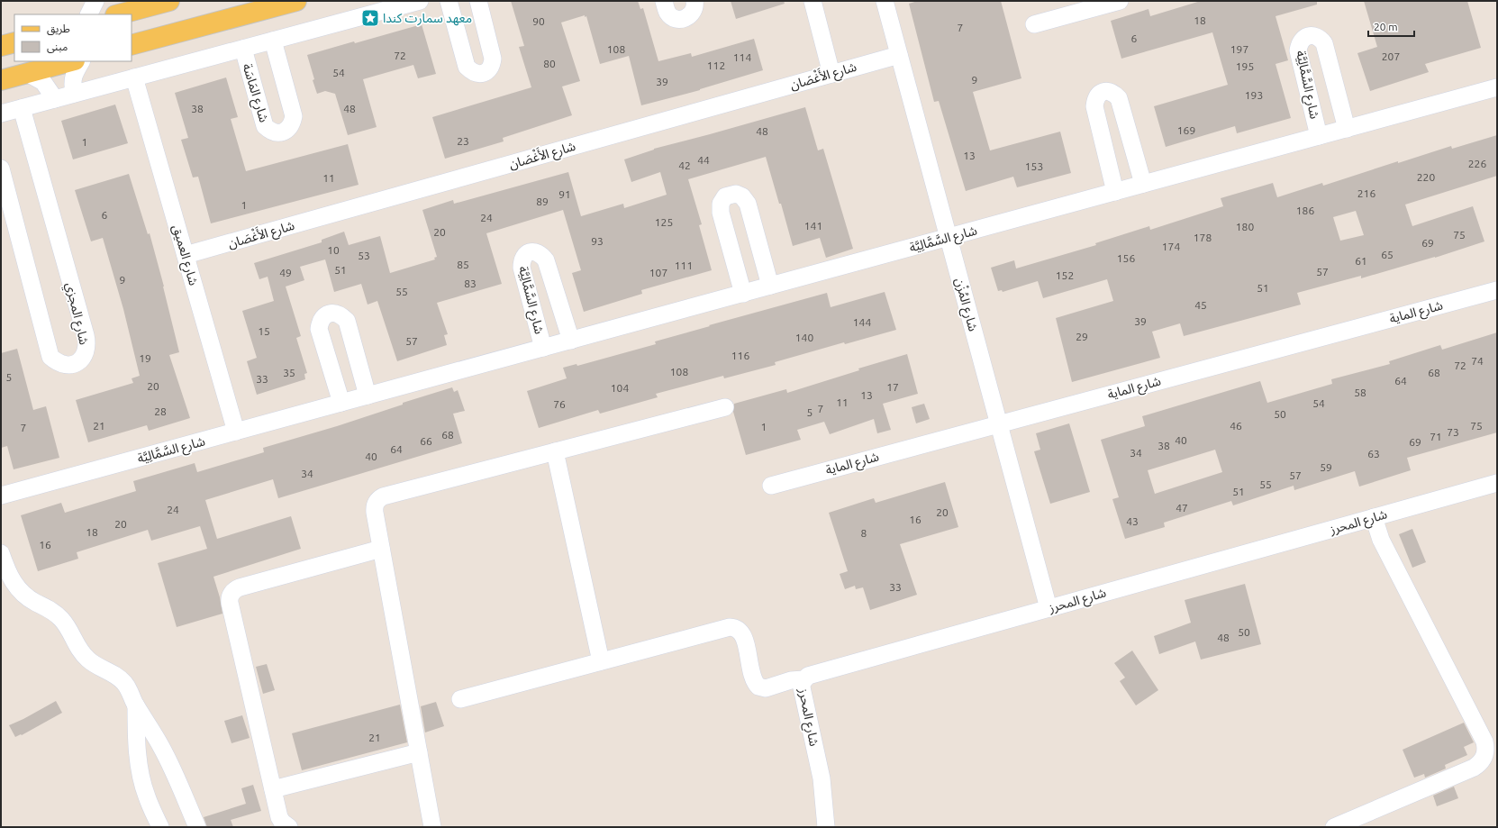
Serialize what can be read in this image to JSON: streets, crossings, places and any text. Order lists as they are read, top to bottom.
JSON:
{
  "streets": {
    "street": [
      "شارع الأَغْصَان",
      "شارع السَّمَّالِيَّة",
      "شارع المَاسَة",
      "شارع العميق",
      "شارع المُزْن",
      "شارع الماية",
      "شارع المجزي",
      "شارع المحرز"
    ]
  },
  "crossings": [
    ["شارع الأَغْصَان", "شارع العميق"],
    ["شارع الأَغْصَان", "شارع المُزْن"],
    ["شارع السَّمَّالِيَّة", "شارع العميق"],
    ["شارع السَّمَّالِيَّة", "شارع المُزْن"],
    ["شارع المَاسَة", "شارع العميق"],
    ["شارع المَاسَة", "شارع المجزي"],
    ["شارع المُزْن", "شارع الماية"],
    ["شارع المُزْن", "شارع المحرز"]
  ],
  "places": {
    "place": ["معهد سمارت كندا"]
  },
  "house_numbers": [
    "18",
    "90",
    "7",
    "6",
    "108",
    "197",
    "72",
    "207",
    "114",
    "80",
    "112",
    "195",
    "54",
    "9",
    "39",
    "193",
    "38",
    "48",
    "169",
    "48",
    "23",
    "1",
    "13",
    "44",
    "226",
    "42",
    "153",
    "220",
    "11",
    "216",
    "91",
    "89",
    "1",
    "186",
    "6",
    "24",
    "125",
    "141",
    "180",
    "20",
    "75",
    "178",
    "93",
    "69",
    "174",
    "10",
    "65",
    "53",
    "156",
    "61",
    "85",
    "111",
    "51",
    "57",
    "49",
    "107",
    "152",
    "9",
    "83",
    "51",
    "55",
    "45",
    "39",
    "144",
    "15",
    "29",
    "140",
    "57",
    "116",
    "19",
    "74",
    "72",
    "108",
    "35",
    "68",
    "5",
    "33",
    "64",
    "20",
    "17",
    "104",
    "58",
    "13",
    "11",
    "54",
    "76",
    "7",
    "28",
    "5",
    "50",
    "21",
    "46",
    "75",
    "1",
    "7",
    "73",
    "68",
    "71",
    "40",
    "66",
    "69",
    "38",
    "64",
    "34",
    "63",
    "40",
    "59",
    "34",
    "57",
    "55",
    "51",
    "47",
    "24",
    "20",
    "16",
    "43",
    "20",
    "18",
    "8",
    "16",
    "33",
    "50",
    "48",
    "21"
  ],
  "legend": ["طريق", "مبنى"],
  "scale_bar": "20 m"
}
